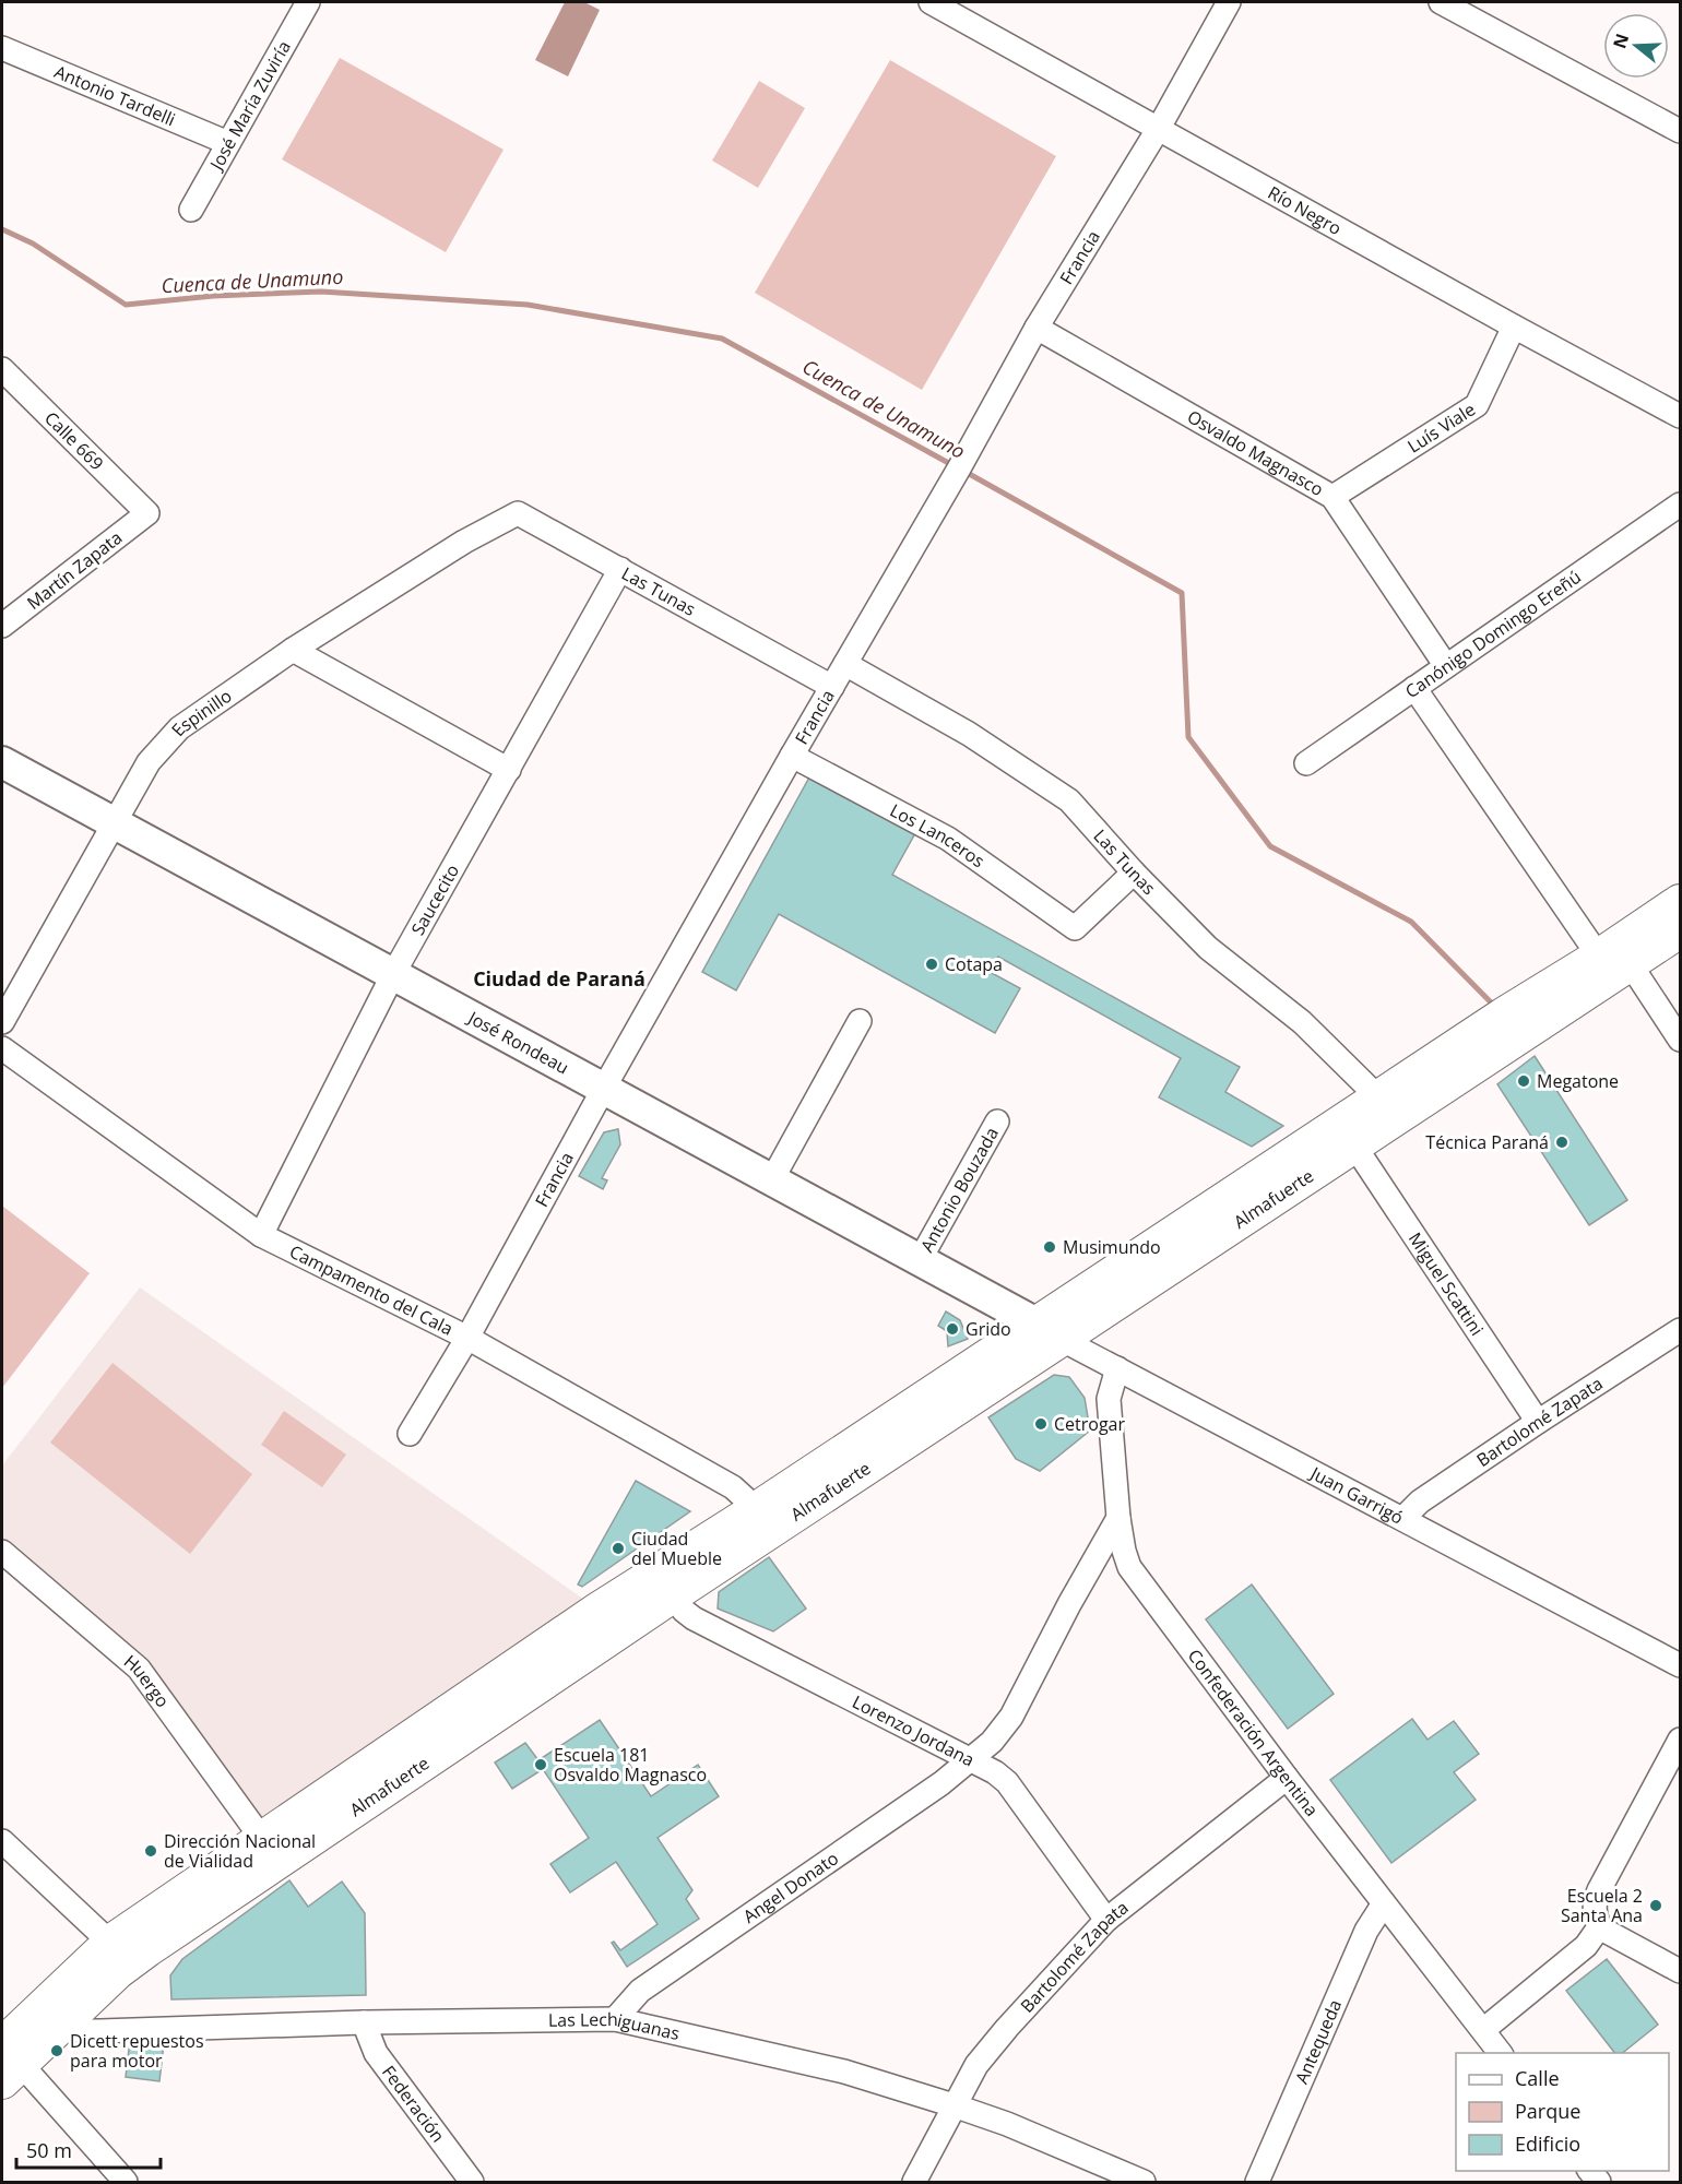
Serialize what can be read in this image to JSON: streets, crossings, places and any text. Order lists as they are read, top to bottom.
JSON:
{
  "streets": {
    "main road": ["Almafuerte"],
    "street": [
      "Antonio Tardelli",
      "José María Zuviría",
      "Río Negro",
      "Francia",
      "Luís Viale",
      "Calle 669",
      "Osvaldo Magnasco",
      "Martín Zapata",
      "Las Tunas",
      "Canónigo Domingo Ereñú",
      "Espinillo",
      "Los Lanceros",
      "Saucecito",
      "José Rondeau",
      "Antonio Bouzada",
      "Miguel Scattini",
      "Campamento del Cala",
      "Bartolomé Zapata",
      "Juan Garrigó",
      "Huergo",
      "Lorenzo Jordana",
      "Confederación Argentina",
      "Angel Donato",
      "Las Lechiguanas",
      "Antequeda",
      "Federación"
    ]
  },
  "crossings": [
    ["Antonio Tardelli", "José María Zuviría"],
    ["Río Negro", "Francia"],
    ["Río Negro", "Luís Viale"],
    ["Francia", "Osvaldo Magnasco"],
    ["Francia", "Las Tunas"],
    ["Francia", "Los Lanceros"],
    ["Francia", "José Rondeau"],
    ["Francia", "Campamento del Cala"],
    ["Luís Viale", "Osvaldo Magnasco"],
    ["Calle 669", "Martín Zapata"],
    ["Osvaldo Magnasco", "Canónigo Domingo Ereñú"],
    ["Las Tunas", "Espinillo"],
    ["Las Tunas", "Los Lanceros"],
    ["Las Tunas", "Saucecito"],
    ["Las Tunas", "Almafuerte"],
    ["Espinillo", "José Rondeau"],
    ["Saucecito", "José Rondeau"],
    ["Saucecito", "Campamento del Cala"],
    ["José Rondeau", "Antonio Bouzada"],
    ["José Rondeau", "Almafuerte"],
    ["José Rondeau", "Juan Garrigó"],
    ["Almafuerte", "Miguel Scattini"],
    ["Almafuerte", "Campamento del Cala"],
    ["Almafuerte", "Juan Garrigó"],
    ["Almafuerte", "Huergo"],
    ["Almafuerte", "Lorenzo Jordana"],
    ["Almafuerte", "Las Lechiguanas"],
    ["Miguel Scattini", "Bartolomé Zapata"],
    ["Bartolomé Zapata", "Juan Garrigó"],
    ["Bartolomé Zapata", "Lorenzo Jordana"],
    ["Bartolomé Zapata", "Confederación Argentina"],
    ["Bartolomé Zapata", "Las Lechiguanas"],
    ["Juan Garrigó", "Confederación Argentina"],
    ["Lorenzo Jordana", "Angel Donato"],
    ["Confederación Argentina", "Angel Donato"],
    ["Confederación Argentina", "Antequeda"],
    ["Angel Donato", "Las Lechiguanas"],
    ["Las Lechiguanas", "Federación"]
  ],
  "districts": ["Ciudad de Paraná"],
  "water": ["Cuenca de Unamuno"],
  "places": [
    "Cotapa",
    "Megatone",
    "Técnica Paraná",
    "Musimundo",
    "Grido",
    "Cetrogar",
    "Ciudad del Mueble",
    "Escuela 181 Osvaldo Magnasco",
    "Dirección Nacional de Vialidad",
    "Escuela 2 Santa Ana",
    "Dicett repuestos para motor"
  ],
  "legend": ["Calle", "Parque", "Edificio"],
  "scale_bar": "50 m",
  "north": "left"
}
